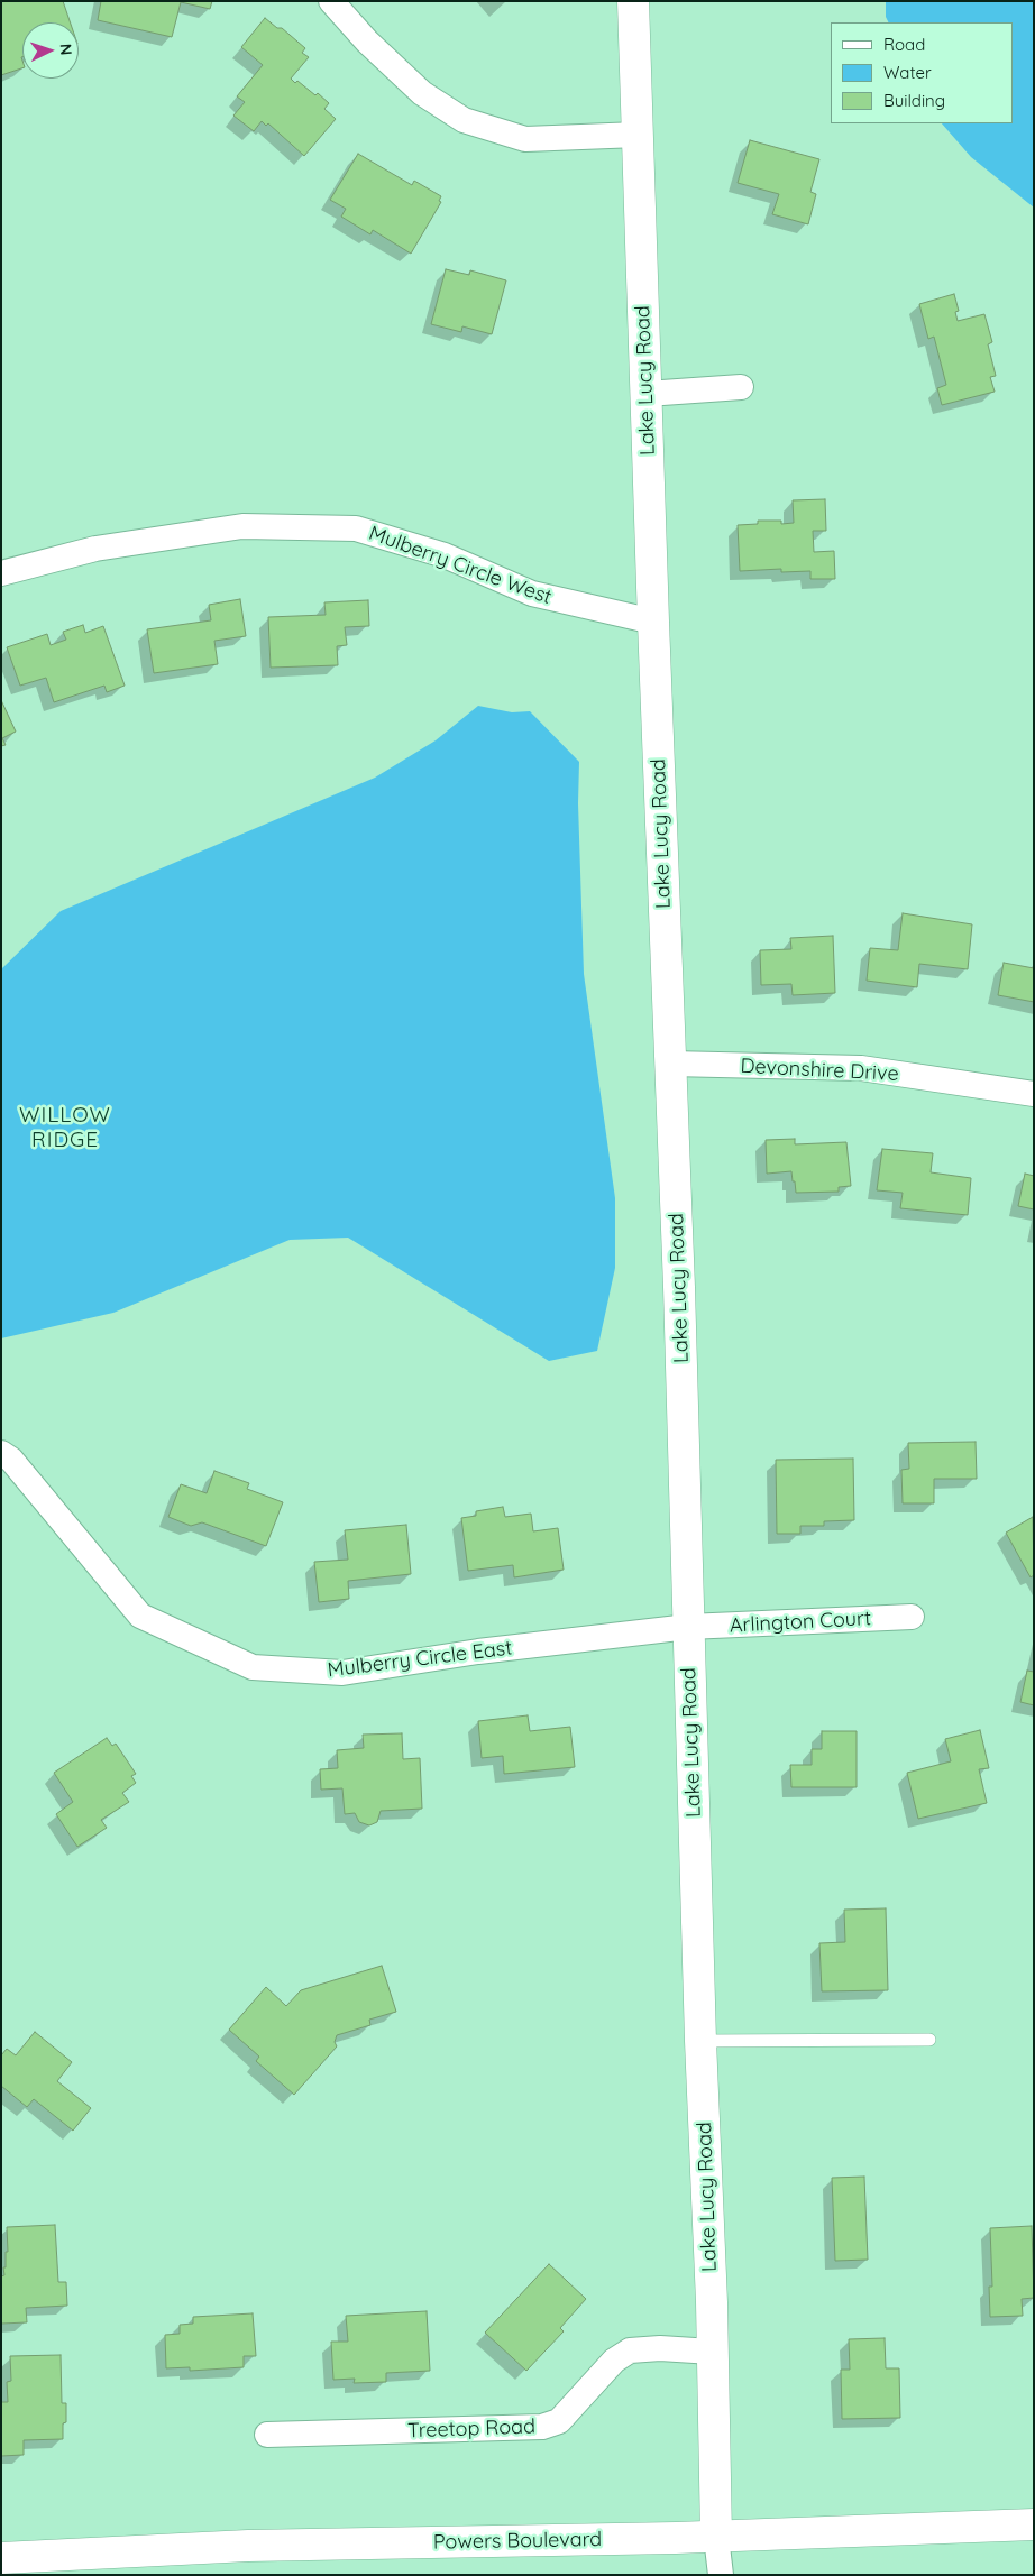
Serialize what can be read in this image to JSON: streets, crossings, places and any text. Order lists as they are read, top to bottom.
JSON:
{
  "streets": {
    "street": [
      "Lake Lucy Road",
      "Mulberry Circle West",
      "Devonshire Drive",
      "Arlington Court",
      "Mulberry Circle East",
      "Treetop Road",
      "Powers Boulevard"
    ]
  },
  "crossings": [
    ["Lake Lucy Road", "Mulberry Circle West"],
    ["Lake Lucy Road", "Devonshire Drive"],
    ["Lake Lucy Road", "Arlington Court"],
    ["Lake Lucy Road", "Mulberry Circle East"],
    ["Lake Lucy Road", "Treetop Road"],
    ["Lake Lucy Road", "Powers Boulevard"],
    ["Arlington Court", "Mulberry Circle East"]
  ],
  "districts": ["WILLOW RIDGE"],
  "legend": ["Road", "Water", "Building"],
  "north": "right"
}
